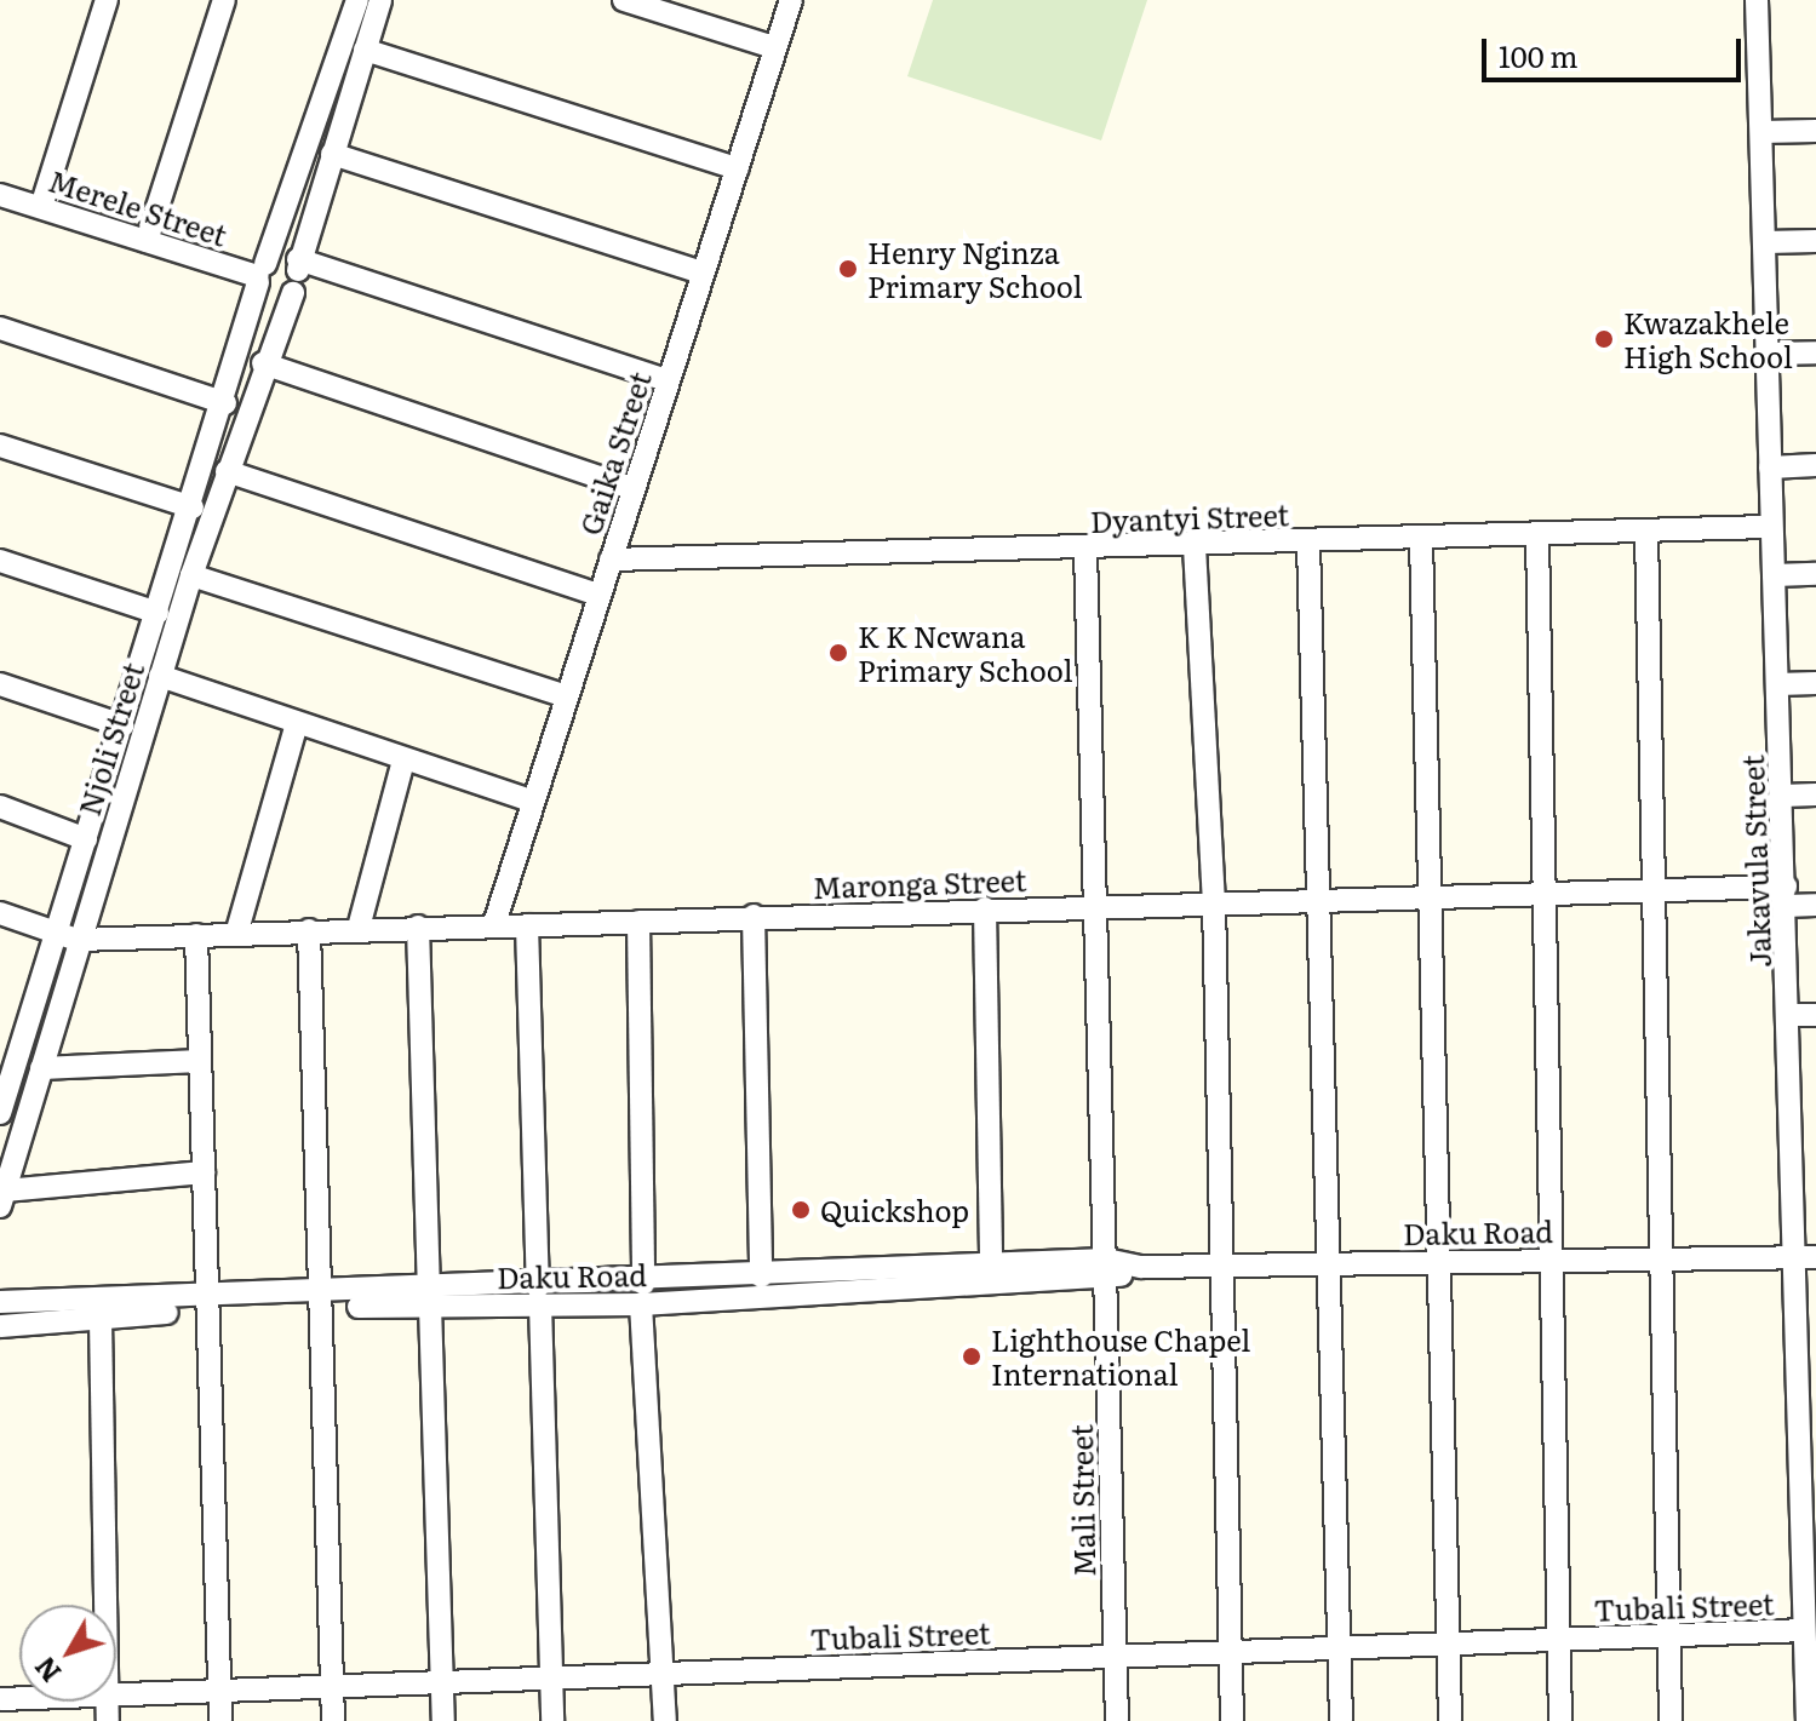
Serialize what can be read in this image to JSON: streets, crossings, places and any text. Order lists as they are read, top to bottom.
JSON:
{
  "streets": {
    "street": [
      "Merele Street",
      "Gaika Street",
      "Dyantyi Street",
      "Njoli Street",
      "Jakavula Street",
      "Maronga Street",
      "Daku Road",
      "Mali Street",
      "Tubali Street"
    ]
  },
  "crossings": [
    ["Merele Street", "Njoli Street"],
    ["Gaika Street", "Dyantyi Street"],
    ["Gaika Street", "Maronga Street"],
    ["Dyantyi Street", "Jakavula Street"],
    ["Dyantyi Street", "Mali Street"],
    ["Njoli Street", "Maronga Street"],
    ["Jakavula Street", "Maronga Street"],
    ["Jakavula Street", "Daku Road"],
    ["Jakavula Street", "Tubali Street"],
    ["Maronga Street", "Mali Street"],
    ["Daku Road", "Mali Street"],
    ["Mali Street", "Tubali Street"]
  ],
  "places": [
    "Henry Nginza Primary School",
    "Kwazakhele High School",
    "K K Ncwana Primary School",
    "Quickshop",
    "Lighthouse Chapel International"
  ],
  "scale_bar": "100 m",
  "north": "bottom left"
}
